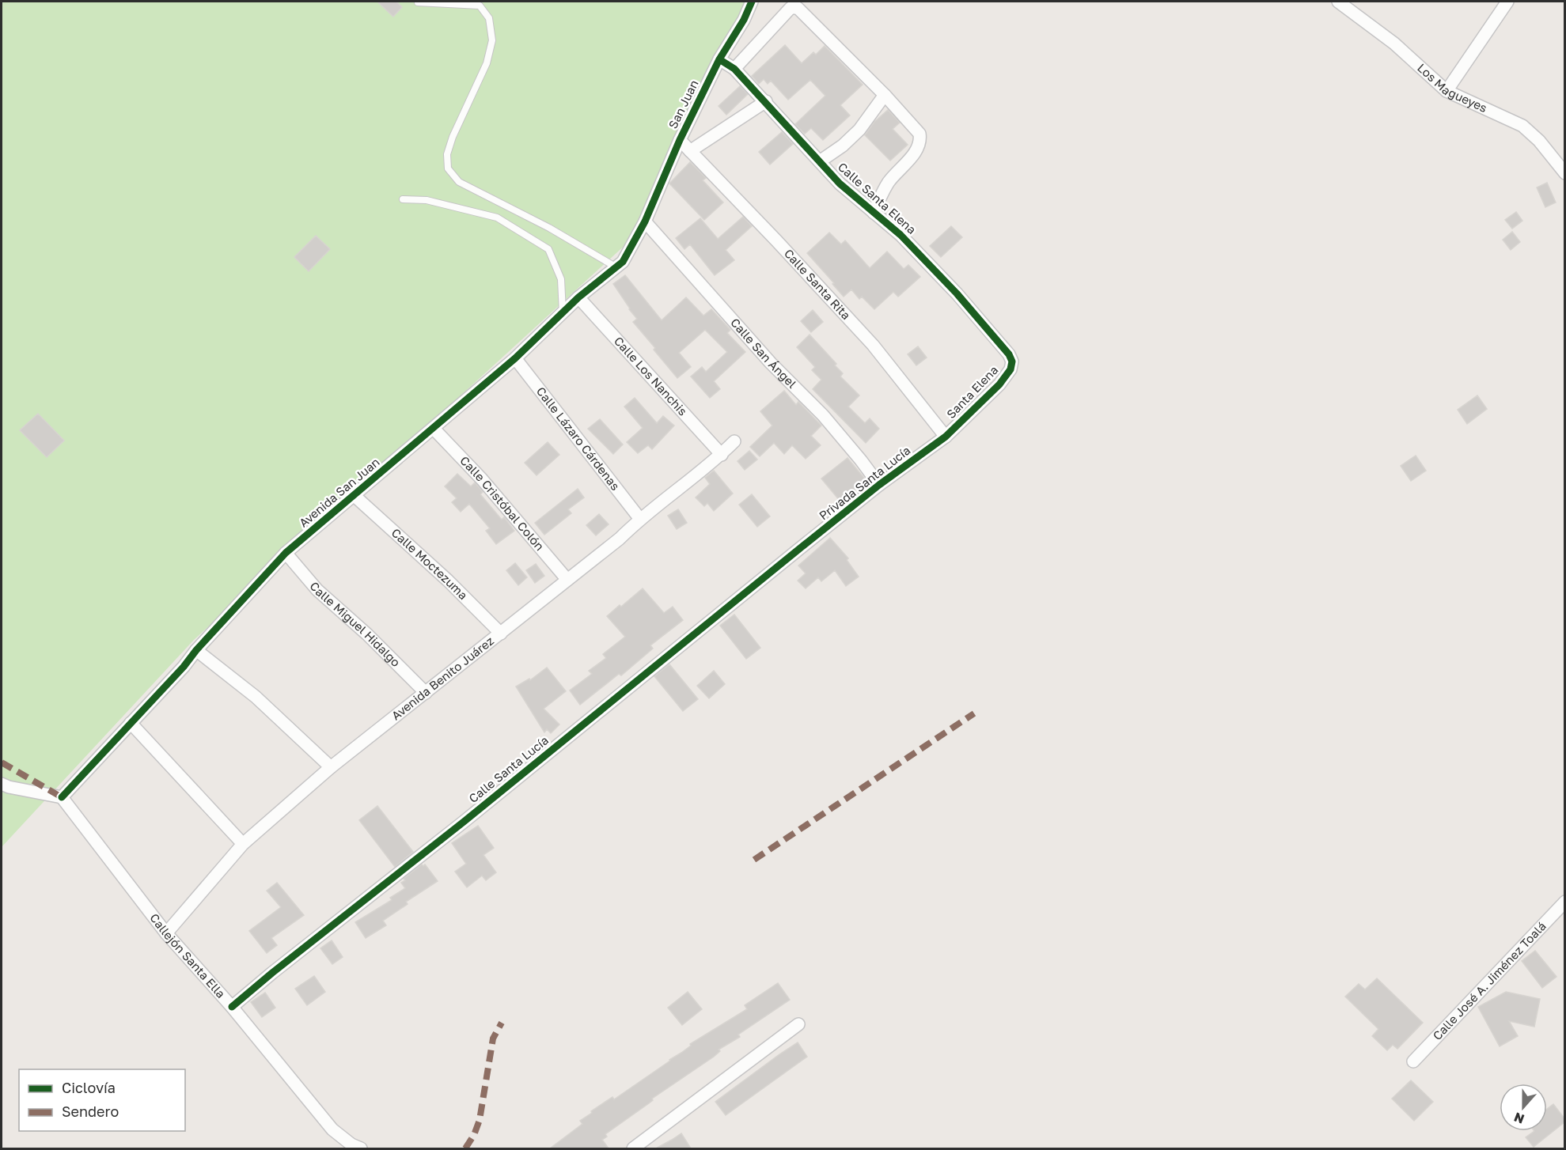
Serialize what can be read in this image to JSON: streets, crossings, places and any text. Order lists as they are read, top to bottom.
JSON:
{
  "streets": {
    "street": [
      "Los Magueyes",
      "San Juan",
      "Calle Santa Elena",
      "Calle Santa Rita",
      "Calle San Ángel",
      "Calle Los Nanchis",
      "Santa Elena",
      "Calle Lázaro Cárdenas",
      "Privada Santa Lucía",
      "Avenida San Juan",
      "Calle Cristóbal Colón",
      "Calle Moctezuma",
      "Calle Miguel Hidalgo",
      "Avenida Benito Juárez",
      "Calle Santa Lucía",
      "Callejón Santa Ella",
      "Calle José A. Jiménez Toalá"
    ]
  },
  "crossings": [
    ["San Juan", "Calle Santa Elena"],
    ["San Juan", "Calle Santa Rita"],
    ["San Juan", "Calle San Ángel"],
    ["San Juan", "Avenida San Juan"],
    ["Calle Santa Elena", "Santa Elena"],
    ["Calle Santa Rita", "Santa Elena"],
    ["Calle Santa Rita", "Privada Santa Lucía"],
    ["Calle San Ángel", "Privada Santa Lucía"],
    ["Calle San Ángel", "Avenida San Juan"],
    ["Calle Los Nanchis", "Avenida San Juan"],
    ["Calle Los Nanchis", "Avenida Benito Juárez"],
    ["Santa Elena", "Privada Santa Lucía"],
    ["Calle Lázaro Cárdenas", "Avenida San Juan"],
    ["Calle Lázaro Cárdenas", "Avenida Benito Juárez"],
    ["Privada Santa Lucía", "Calle Santa Lucía"],
    ["Avenida San Juan", "Calle Cristóbal Colón"],
    ["Avenida San Juan", "Calle Moctezuma"],
    ["Avenida San Juan", "Calle Miguel Hidalgo"],
    ["Avenida San Juan", "Callejón Santa Ella"],
    ["Calle Cristóbal Colón", "Avenida Benito Juárez"],
    ["Calle Moctezuma", "Avenida Benito Juárez"],
    ["Calle Miguel Hidalgo", "Avenida Benito Juárez"],
    ["Avenida Benito Juárez", "Callejón Santa Ella"],
    ["Calle Santa Lucía", "Callejón Santa Ella"]
  ],
  "legend": ["Ciclovía", "Sendero"],
  "north": "bottom"
}
